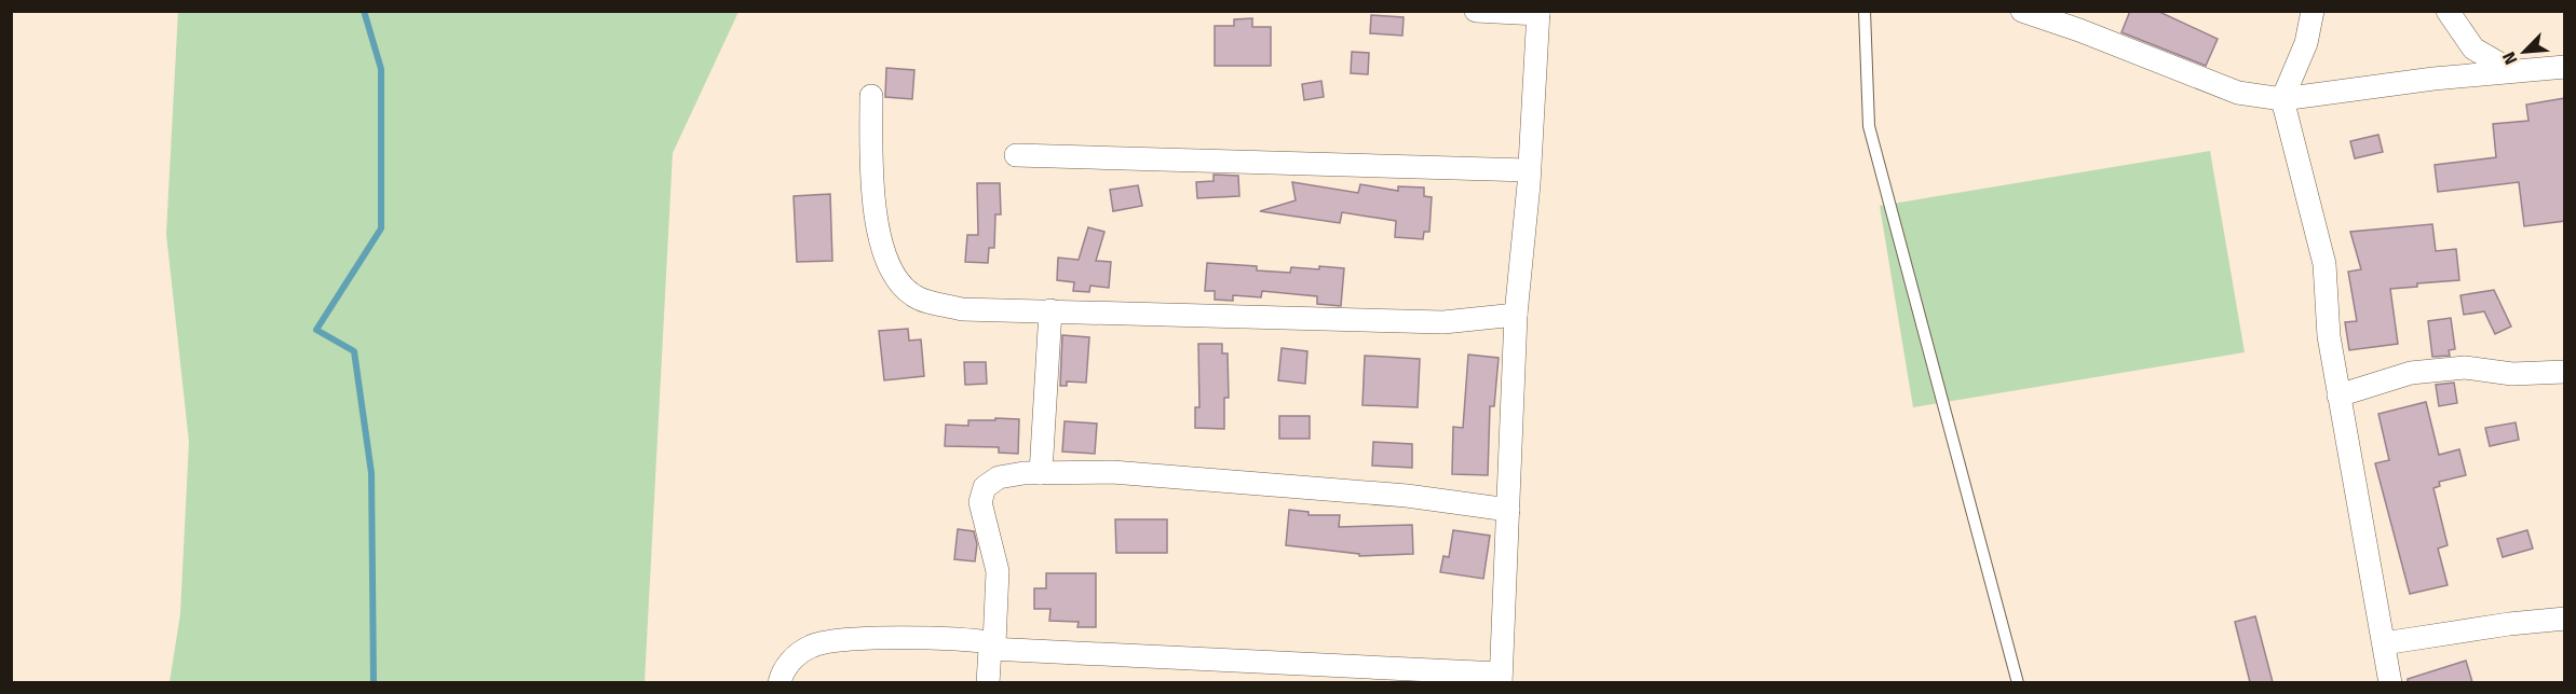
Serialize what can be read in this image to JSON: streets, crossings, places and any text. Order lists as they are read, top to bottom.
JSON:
{
  "north": "bottom left"
}
